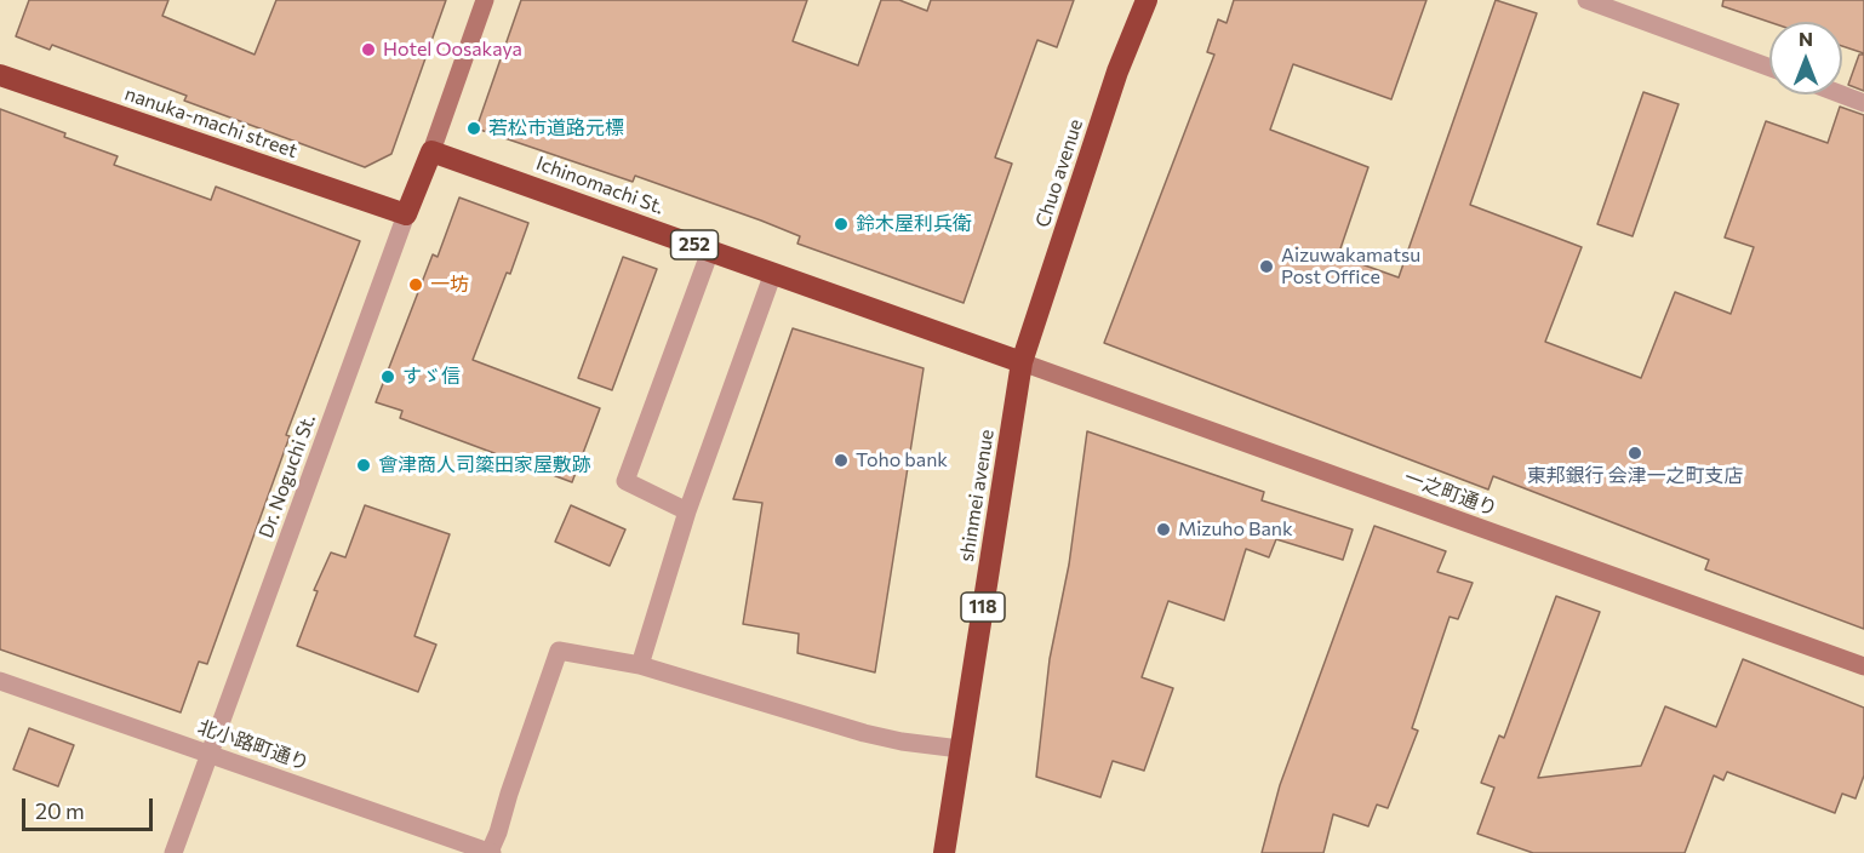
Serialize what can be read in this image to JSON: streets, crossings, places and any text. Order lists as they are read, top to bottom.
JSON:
{
  "streets": {
    "highway": [
      "nanuka-machi street",
      "Chuo avenue",
      "Ichinomachi St.",
      "252",
      "shinmei avenue",
      "118"
    ],
    "main road": ["一之町通り"],
    "street": ["Dr. Noguchi St.", "北小路町通り"]
  },
  "crossings": [
    ["nanuka-machi street", "Dr. Noguchi St."],
    ["Chuo avenue", "Ichinomachi St."],
    ["Chuo avenue", "一之町通り"],
    ["Chuo avenue", "shinmei avenue"],
    ["Ichinomachi St.", "一之町通り"],
    ["Ichinomachi St.", "shinmei avenue"],
    ["Dr. Noguchi St.", "北小路町通り"],
    ["一之町通り", "shinmei avenue"]
  ],
  "places": [
    "Hotel Oosakaya",
    "若松市道路元標",
    "鈴木屋利兵衛",
    "Aizuwakamatsu Post Office",
    "一坊",
    "すゞ信",
    "東邦銀行 会津一之町支店",
    "Toho bank",
    "會津商人司簗田家屋敷跡",
    "Mizuho Bank"
  ],
  "scale_bar": "20 m",
  "north": "top"
}
